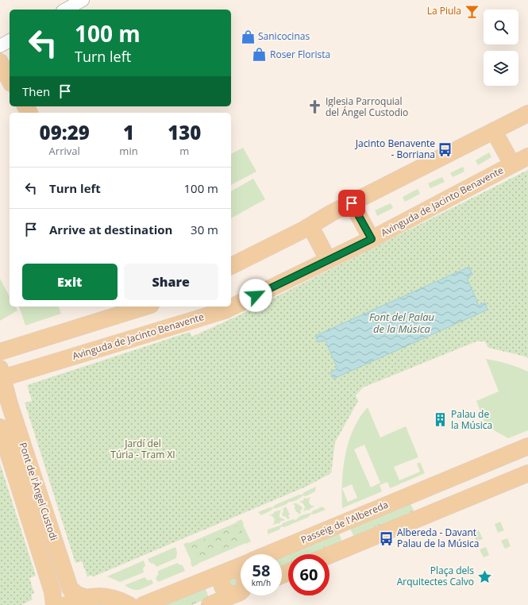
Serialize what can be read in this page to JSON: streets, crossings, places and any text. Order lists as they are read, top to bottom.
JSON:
{
  "streets": {
    "main road": ["Avinguda de Jacinto Benavente", "Pont de l'Àngel Custodi", "Passeig de l'Albereda"]
  },
  "crossings": [
    ["Avinguda de Jacinto Benavente", "Pont de l'Àngel Custodi"]
  ],
  "water": ["Font del Palau de la Música"],
  "parks": ["Jardí del Túria - Tram XI"],
  "places": {
    "bar": ["La Piula"],
    "shop": ["Sanicocinas", "Roser Florista"],
    "church": ["Iglesia Parroquial del Ángel Custodio"],
    "bus stop": ["Jacinto Benavente - Borriana", "Albereda - Davant Palau de la Música"],
    "building": ["Palau de la Música"],
    "place": ["Plaça dels Arquitectes Calvo"]
  },
  "page": {
    "turn": ["100 m", "Turn left"],
    "then": "Then",
    "eta": [
      "09:29",
      "Arrival",
      "1",
      "min",
      "130",
      "m"
    ],
    "list": [
      {
        "name": "Turn left",
        "value": "100 m"
      },
      {
        "name": "Arrive at destination",
        "value": "30 m"
      }
    ],
    "buttons": ["Exit", "Share"],
    "speed": "58 km/h",
    "limit": "60"
  }
}
